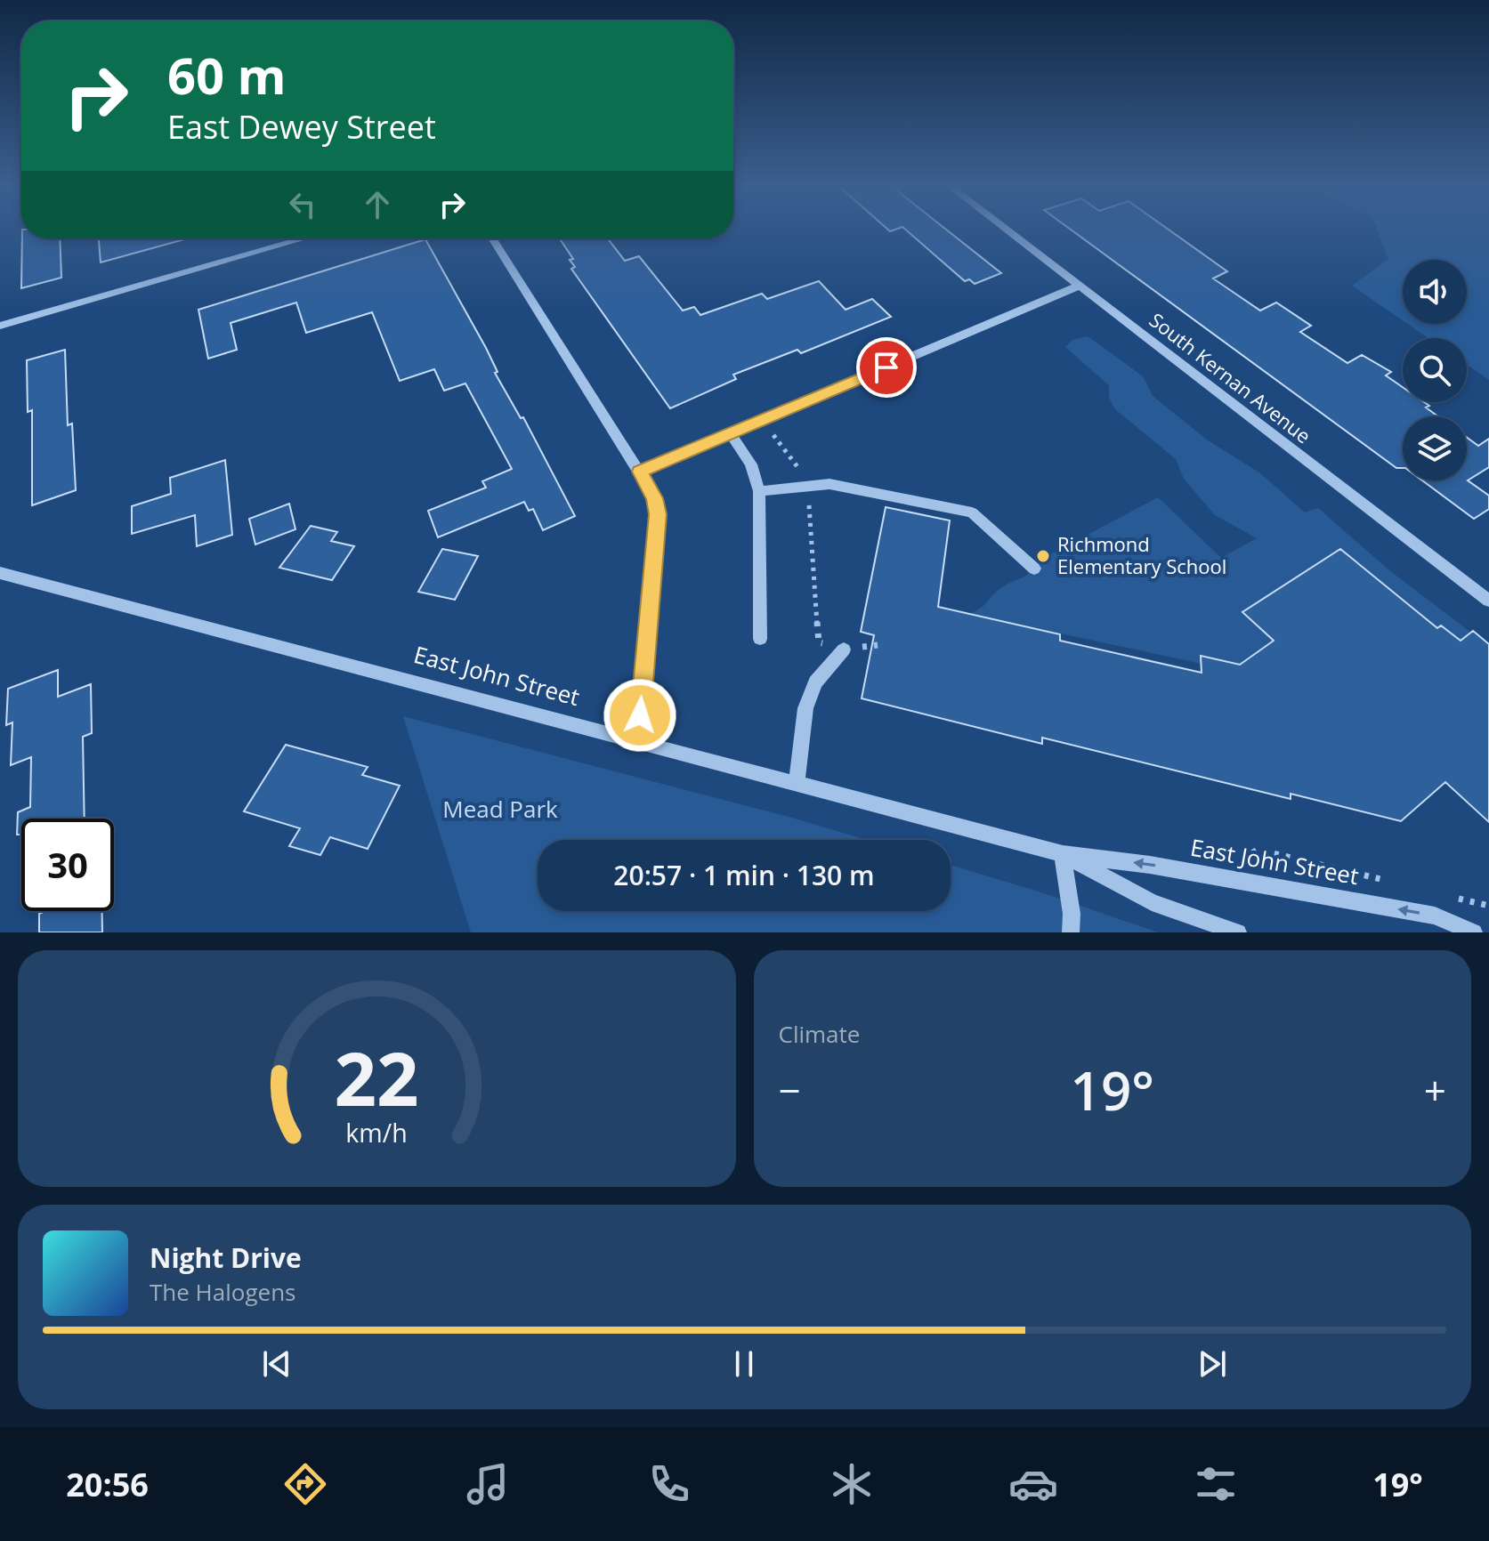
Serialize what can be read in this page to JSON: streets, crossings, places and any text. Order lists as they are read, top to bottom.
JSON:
{
  "streets": {
    "street": ["South Kernan Avenue", "East John Street"]
  },
  "parks": ["Mead Park"],
  "places": ["Richmond Elementary School"],
  "page": {
    "turn": ["60 m", "East Dewey Street"],
    "limit": "30",
    "trip": "20:57 · 1 min · 130 m",
    "tile": "Climate",
    "heat": ["−", "19°", "+"],
    "song": ["Night Drive", "The Halogens"],
    "tabs": ["20:56", "19°"],
    "gauge": ["22", "km/h"]
  }
}
